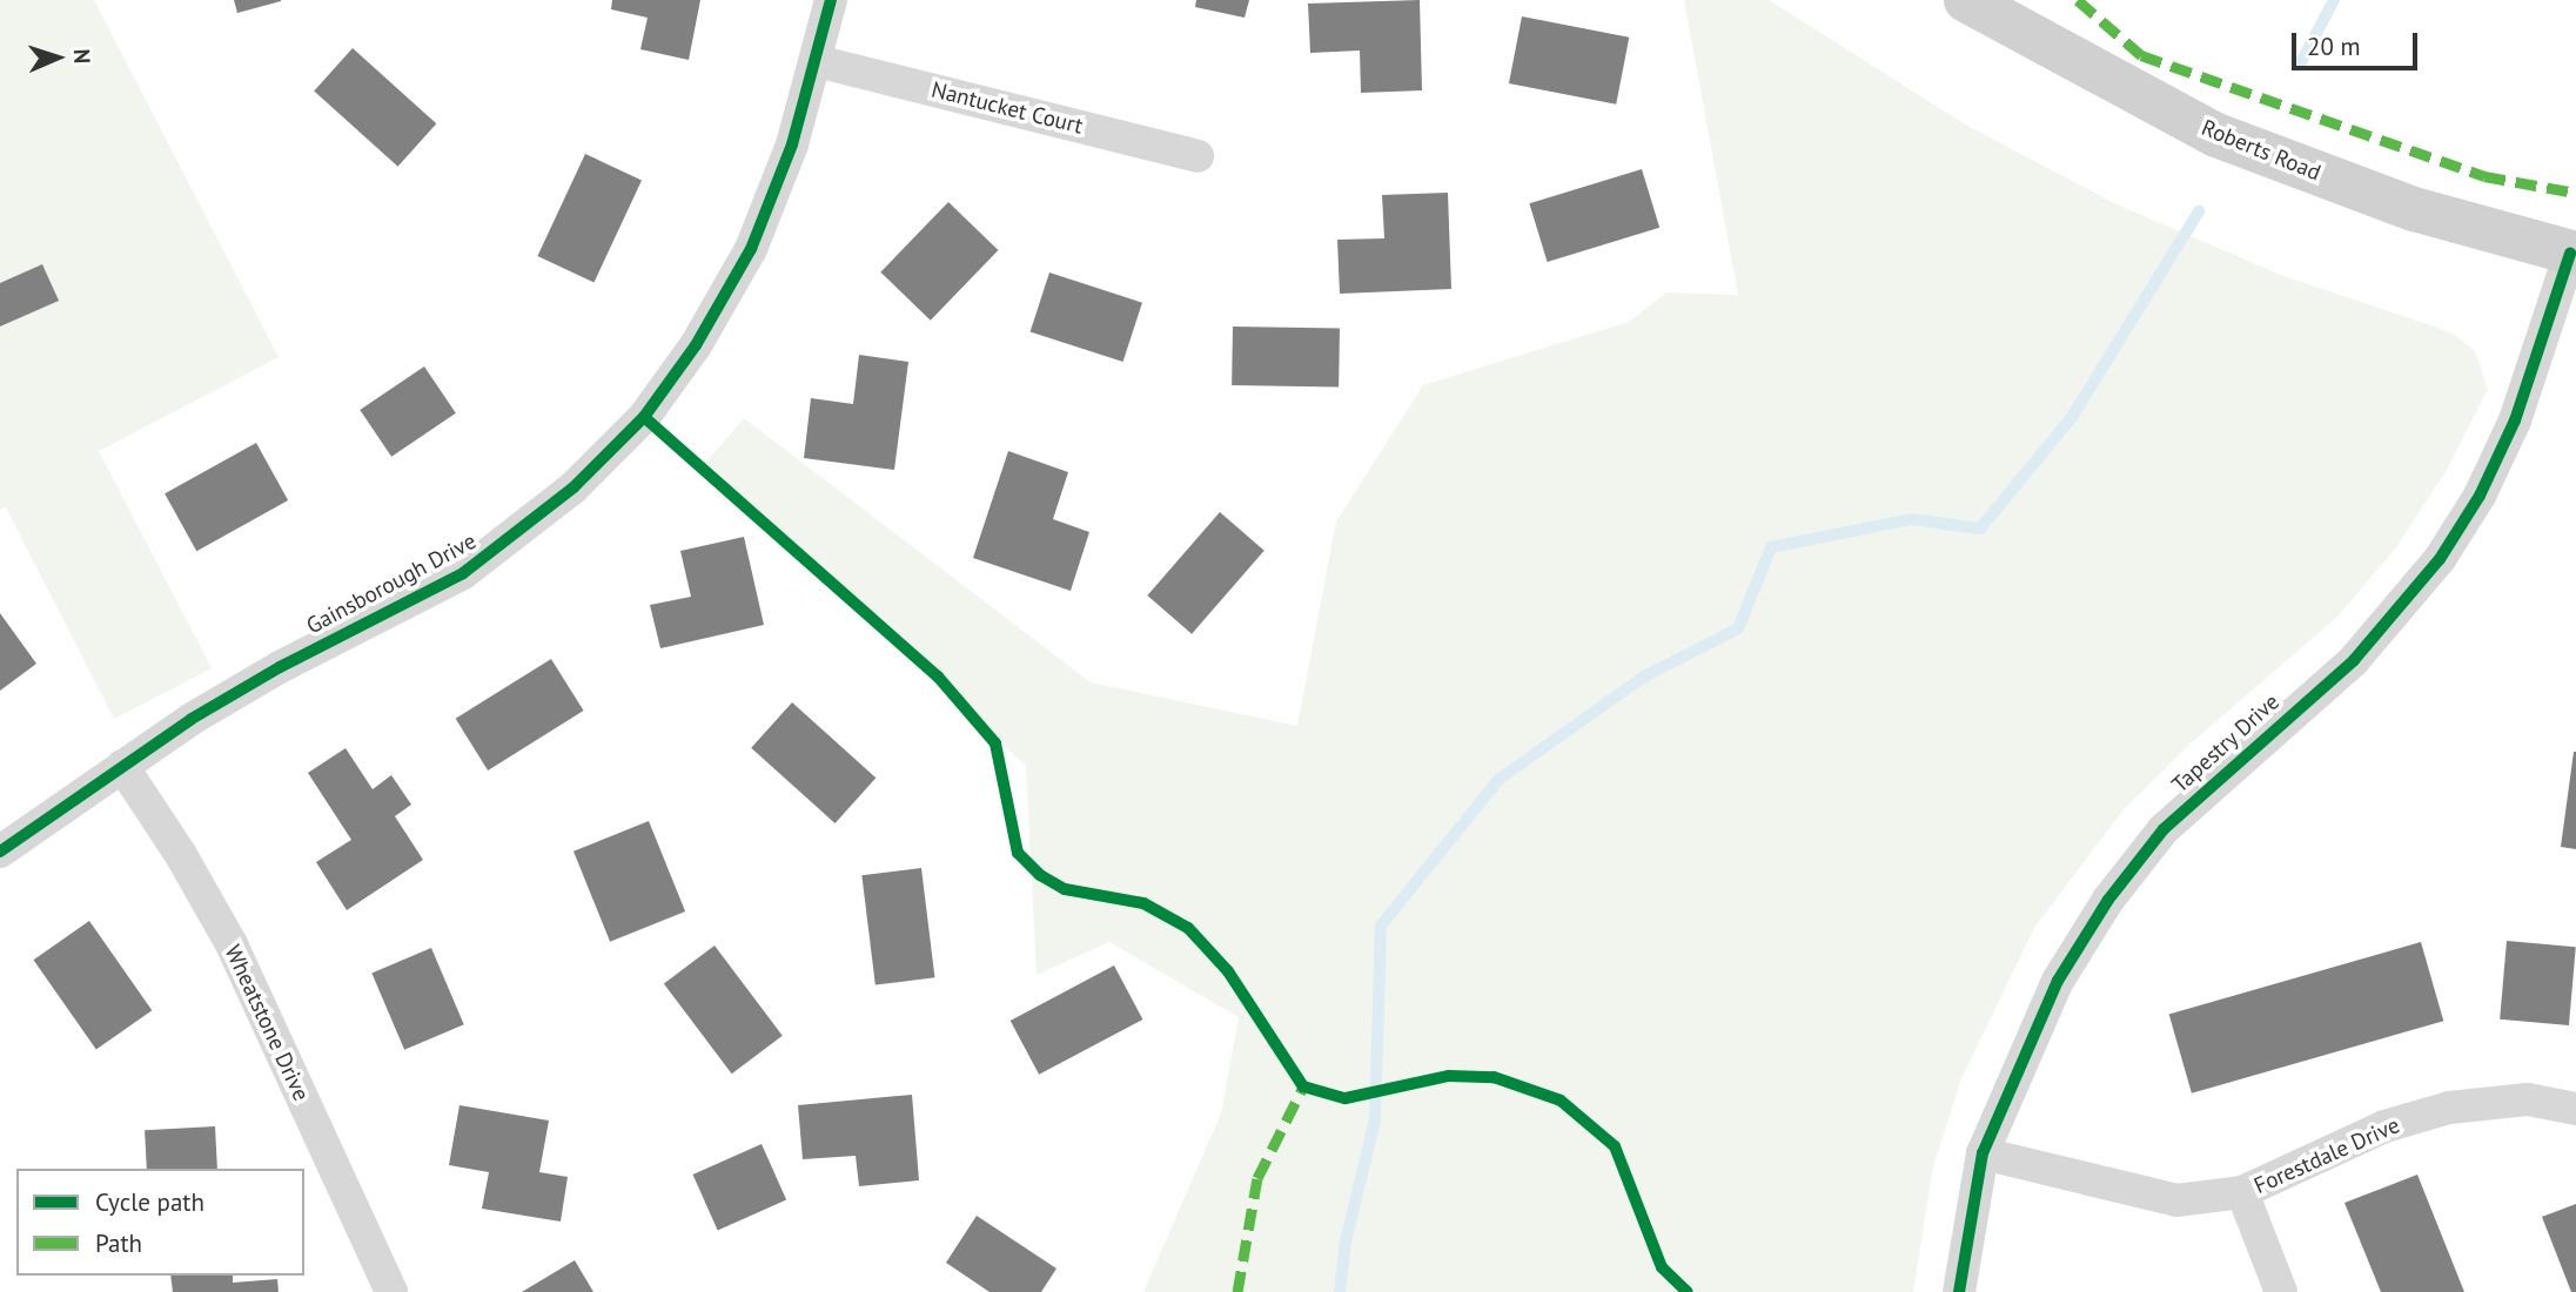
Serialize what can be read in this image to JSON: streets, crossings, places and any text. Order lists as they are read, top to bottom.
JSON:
{
  "streets": {
    "main road": ["Roberts Road"],
    "street": [
      "Nantucket Court",
      "Gainsborough Drive",
      "Tapestry Drive",
      "Wheatstone Drive",
      "Forestdale Drive"
    ]
  },
  "crossings": [
    ["Nantucket Court", "Gainsborough Drive"],
    ["Roberts Road", "Tapestry Drive"],
    ["Gainsborough Drive", "Wheatstone Drive"],
    ["Tapestry Drive", "Forestdale Drive"]
  ],
  "legend": ["Cycle path", "Path"],
  "scale_bar": "20 m",
  "north": "right"
}
